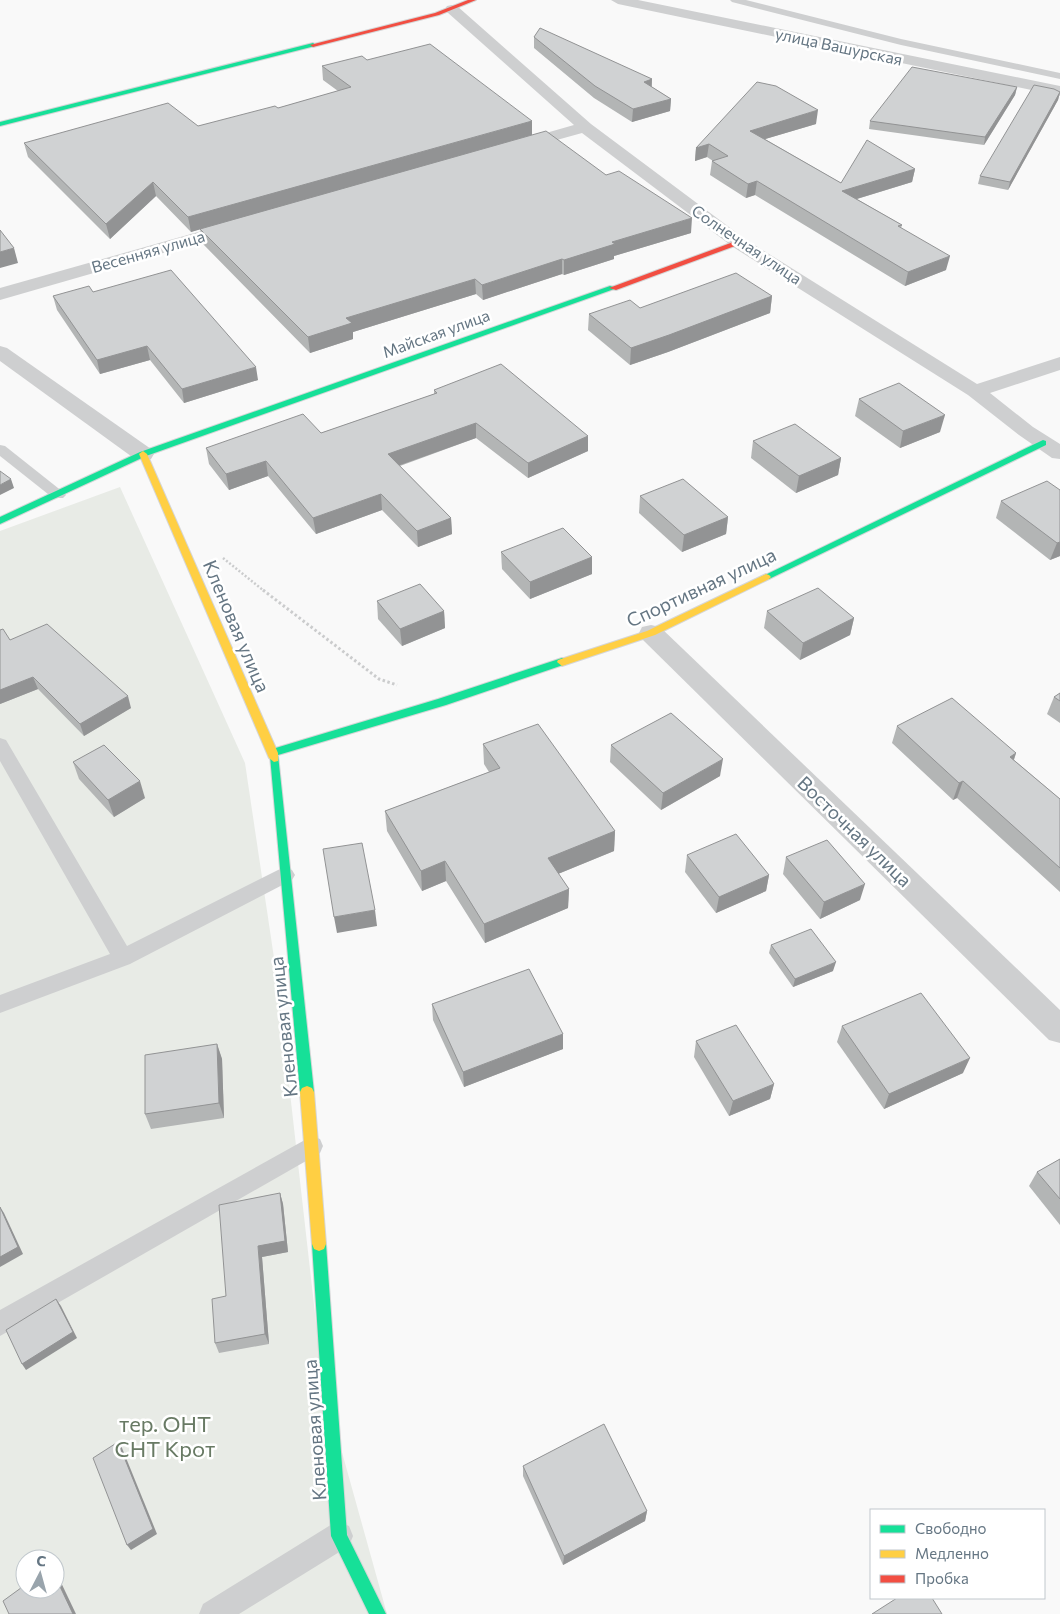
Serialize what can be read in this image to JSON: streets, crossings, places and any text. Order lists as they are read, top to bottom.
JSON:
{
  "streets": {
    "street": [
      "улица Вашурская",
      "Солнечная улица",
      "Весенняя улица",
      "Майская улица",
      "Спортивная улица",
      "Кленовая улица",
      "Восточная улица"
    ]
  },
  "crossings": [
    ["Солнечная улица", "Майская улица"],
    ["Солнечная улица", "Спортивная улица"],
    ["Майская улица", "Кленовая улица"],
    ["Спортивная улица", "Кленовая улица"],
    ["Спортивная улица", "Восточная улица"]
  ],
  "parks": ["тер. ОНТ СНТ Крот"],
  "legend": ["Свободно", "Медленно", "Пробка"],
  "north": "top"
}
